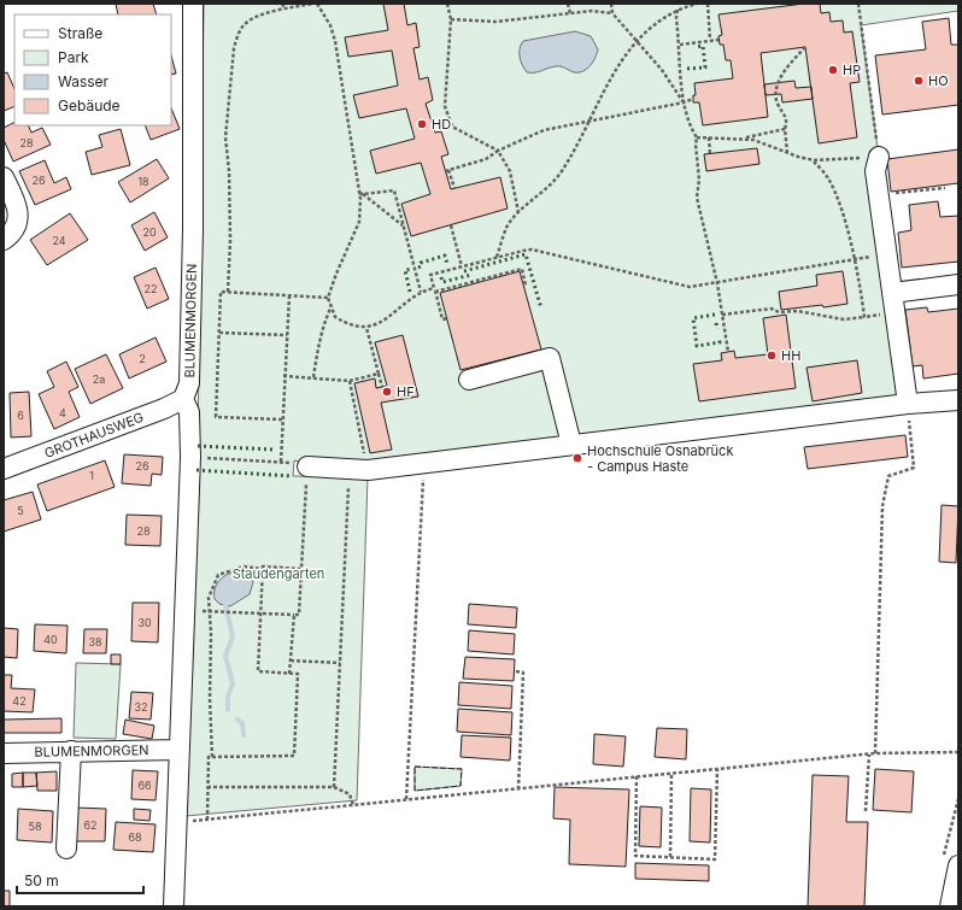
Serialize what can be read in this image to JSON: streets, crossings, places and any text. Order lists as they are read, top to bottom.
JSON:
{
  "streets": {
    "street": ["BLUMENMORGEN", "GROTHAUSWEG"]
  },
  "crossings": [
    ["BLUMENMORGEN", "GROTHAUSWEG"]
  ],
  "parks": ["Staudengarten"],
  "places": [
    "HP",
    "HO",
    "HD",
    "HH",
    "HF",
    "Hochschule Osnabrück - Campus Haste"
  ],
  "house_numbers": [
    "28",
    "26",
    "18",
    "20",
    "24",
    "22",
    "2",
    "2a",
    "4",
    "6",
    "26",
    "1",
    "5",
    "28",
    "30",
    "40",
    "38",
    "42",
    "32",
    "66",
    "62",
    "58",
    "68"
  ],
  "legend": [
    "Straße",
    "Park",
    "Wasser",
    "Gebäude"
  ],
  "scale_bar": "50 m"
}
